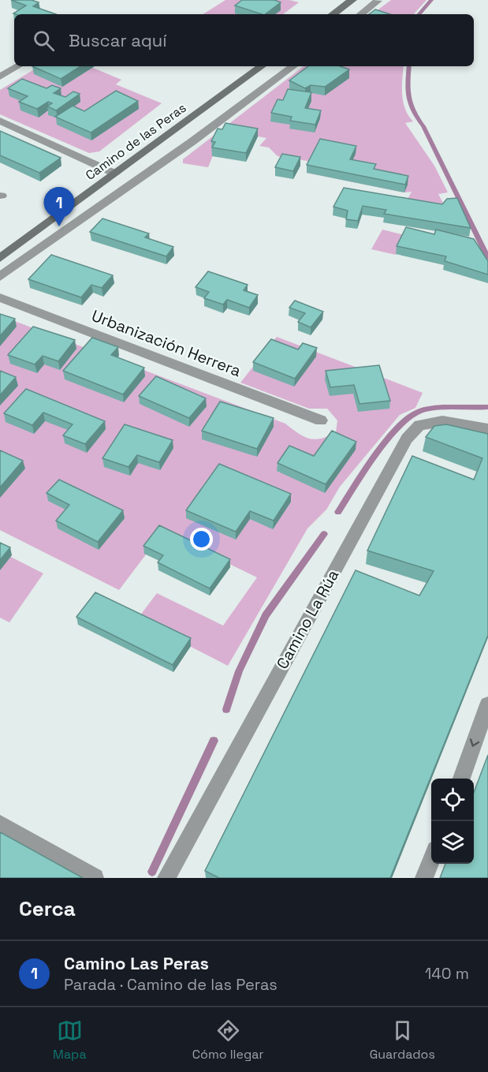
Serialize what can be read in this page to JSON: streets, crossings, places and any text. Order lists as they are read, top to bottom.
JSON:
{
  "streets": {
    "main road": ["Camino de las Peras"],
    "street": ["Urbanización Herrera", "Camino La Rúa"]
  },
  "page": {
    "search": "Buscar aquí",
    "pins": "1",
    "heading": "Cerca",
    "list": [
      {
        "mark": "1",
        "name": "Camino Las Peras",
        "note": "Parada · Camino de las Peras",
        "value": "140 m"
      }
    ],
    "nav": ["Mapa", "Cómo llegar", "Guardados"]
  }
}
